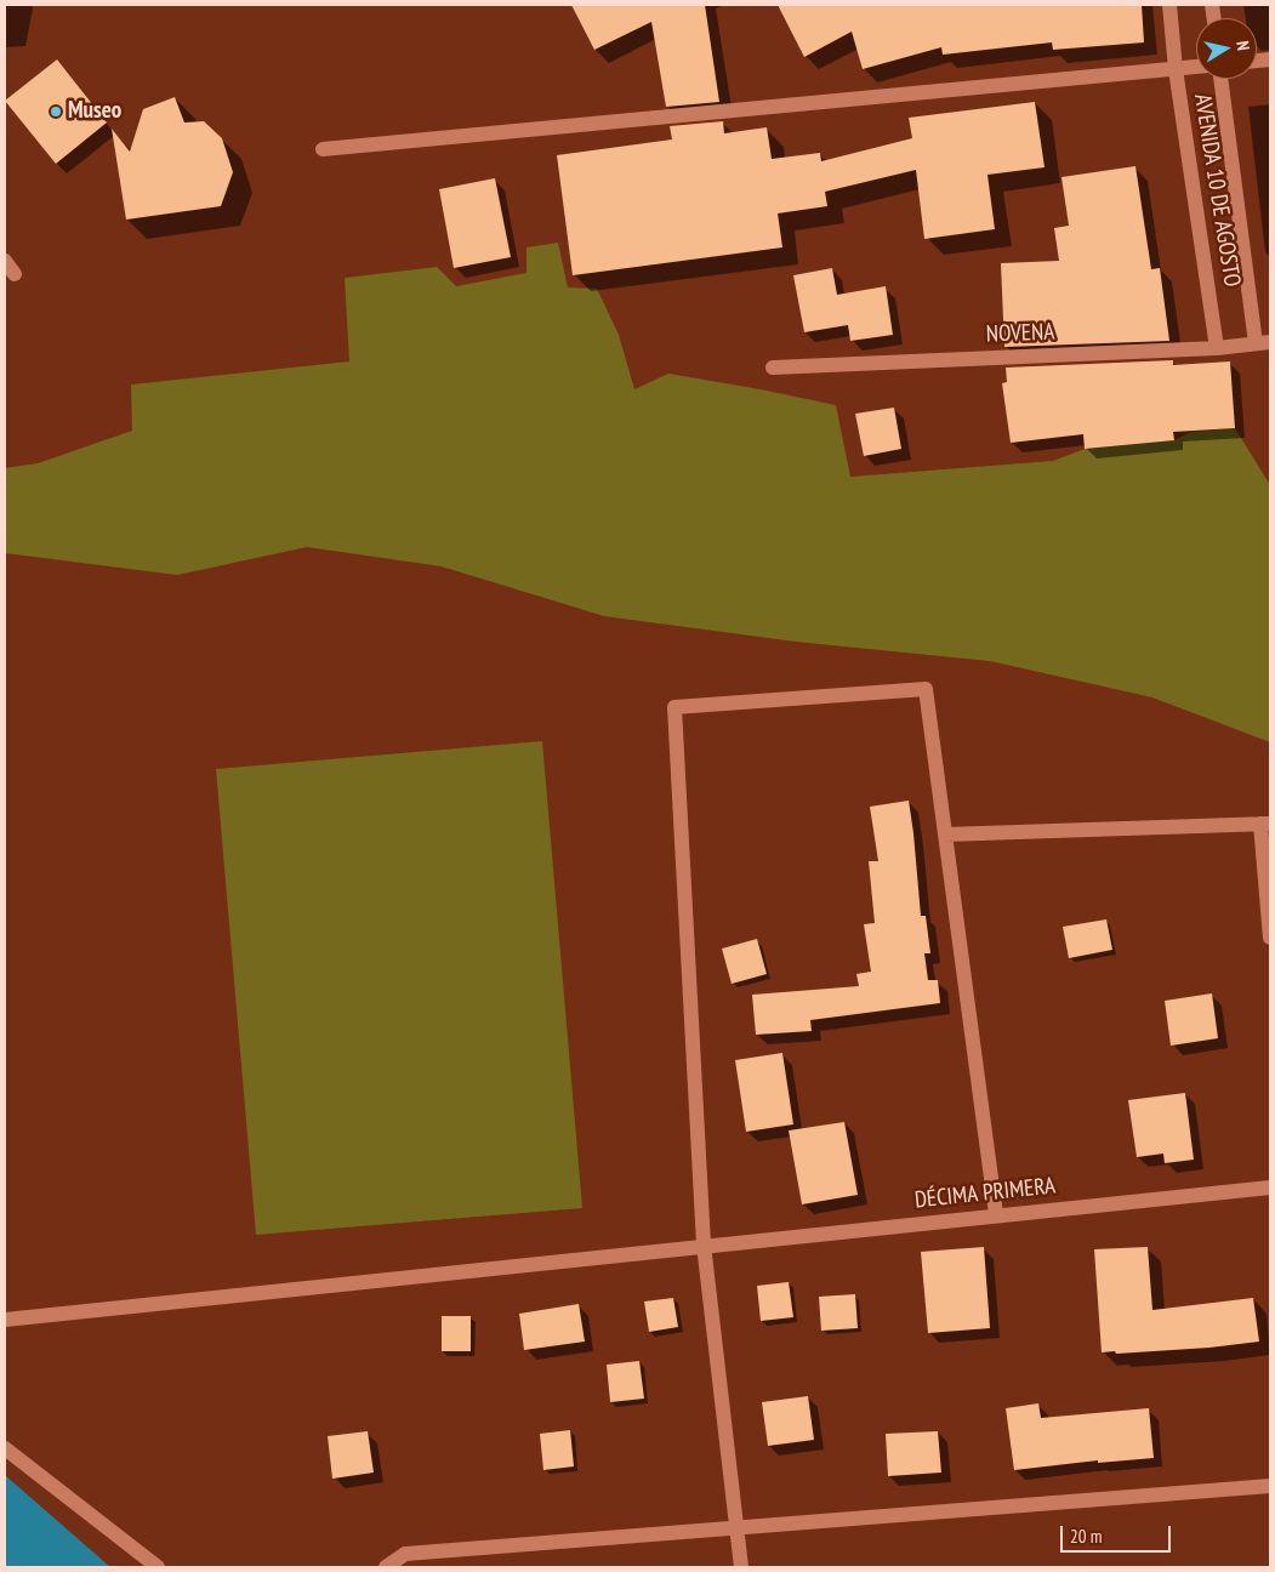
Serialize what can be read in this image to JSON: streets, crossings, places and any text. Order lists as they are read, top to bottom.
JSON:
{
  "streets": {
    "street": ["AVENIDA 10 DE AGOSTO", "NOVENA", "DÉCIMA PRIMERA"]
  },
  "crossings": [
    ["AVENIDA 10 DE AGOSTO", "NOVENA"]
  ],
  "places": ["Museo"],
  "scale_bar": "20 m",
  "north": "right"
}
